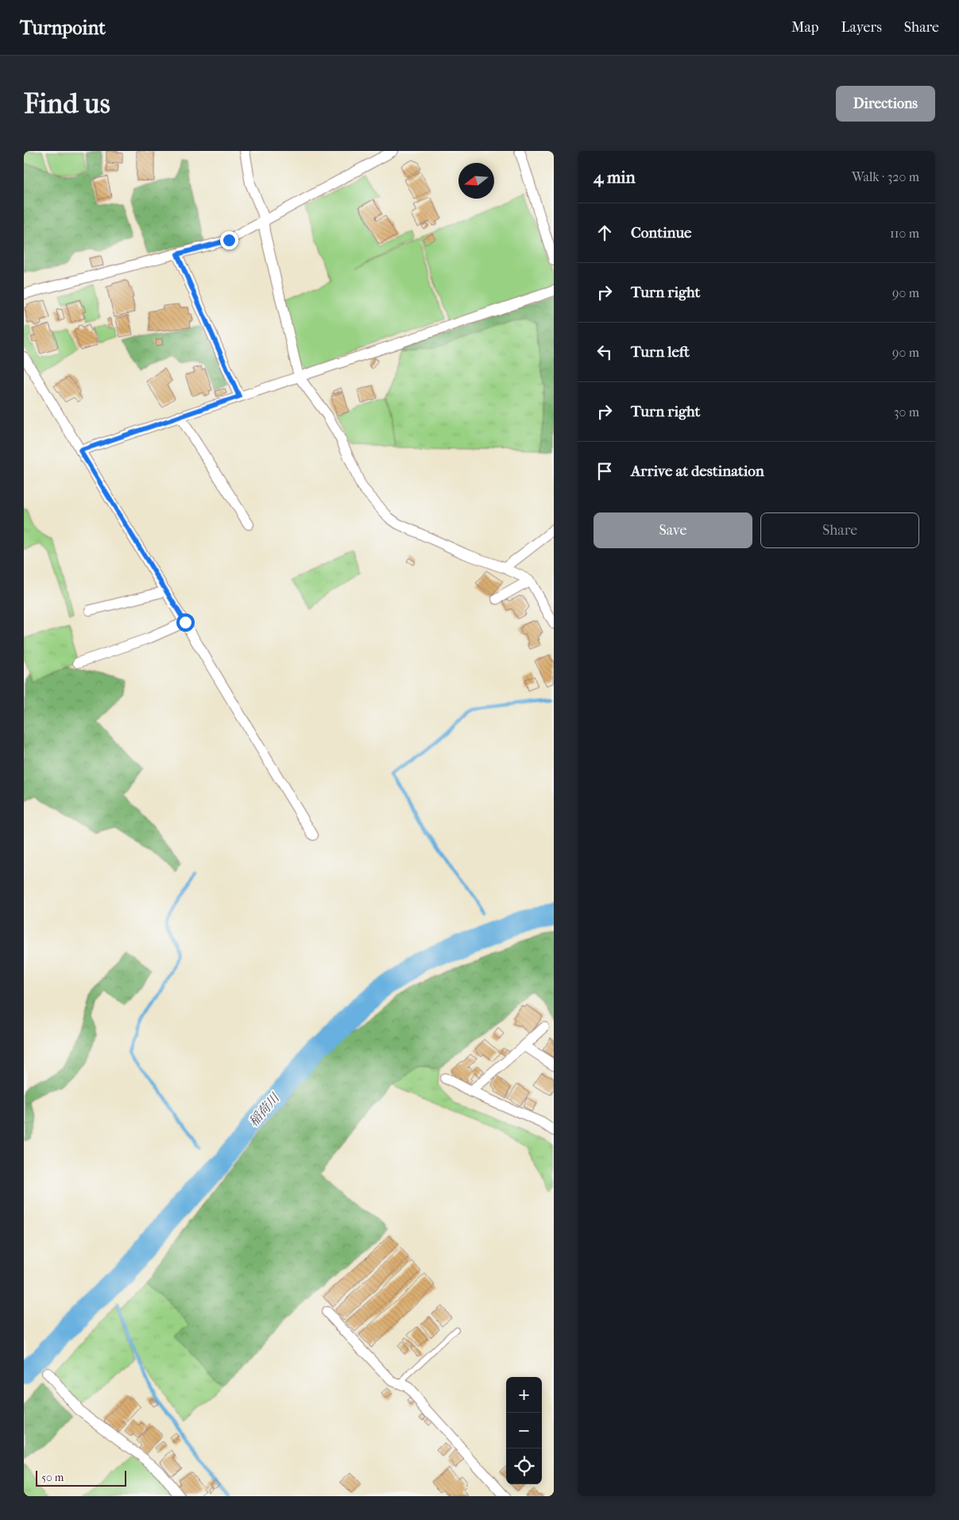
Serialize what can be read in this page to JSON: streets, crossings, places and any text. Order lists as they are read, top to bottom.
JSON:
{
  "water": ["稲荷川"],
  "scale_bar": "50 m",
  "north": "left",
  "page": {
    "header": "Turnpoint",
    "nav": ["Map", "Layers", "Share"],
    "buttons": [
      "Directions",
      ["Save", "Share"]
    ],
    "title": "Find us",
    "heading": ["4 min", "Walk · 320 m"],
    "list": [
      ["Continue", "110 m"],
      ["Turn right", "90 m"],
      ["Turn left", "90 m"],
      ["Turn right", "30 m"],
      "Arrive at destination"
    ],
    "map_buttons": ["+", "−"],
    "scale": "50 m"
  }
}
